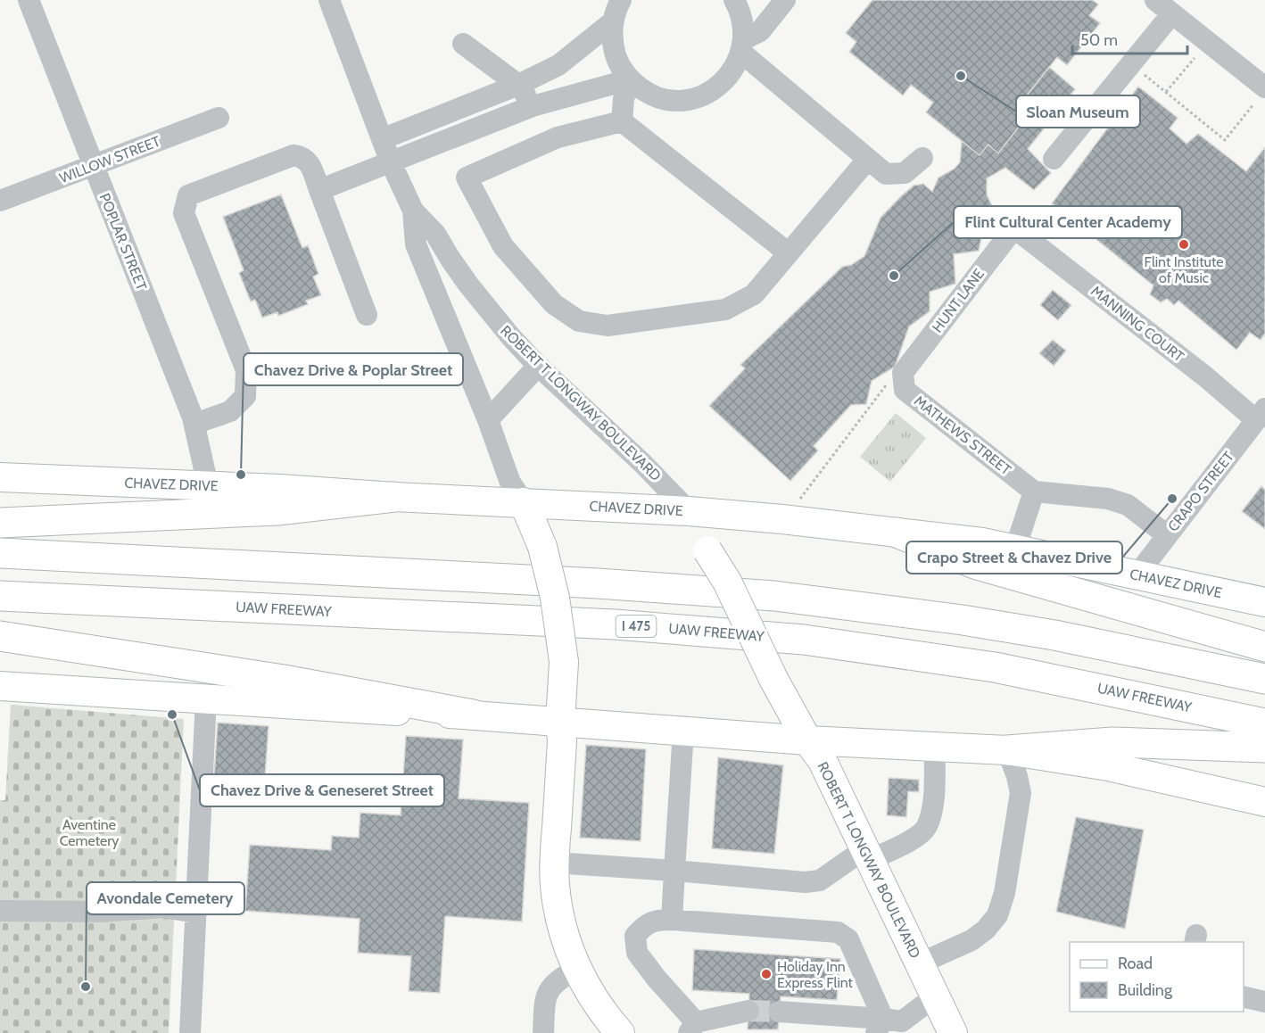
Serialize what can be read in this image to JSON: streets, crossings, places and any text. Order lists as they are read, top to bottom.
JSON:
{
  "streets": {
    "highway": ["UAW FREEWAY", "I 475"],
    "main road": ["ROBERT T LONGWAY BOULEVARD", "CHAVEZ DRIVE"],
    "street": [
      "WILLOW STREET",
      "POPLAR STREET",
      "HUNT LANE",
      "MANNING COURT",
      "MATHEWS STREET",
      "CRAPO STREET"
    ]
  },
  "crossings": [
    ["WILLOW STREET", "POPLAR STREET"],
    ["POPLAR STREET", "CHAVEZ DRIVE"],
    ["HUNT LANE", "MANNING COURT"],
    ["HUNT LANE", "MATHEWS STREET"],
    ["MANNING COURT", "CRAPO STREET"],
    ["ROBERT T LONGWAY BOULEVARD", "CHAVEZ DRIVE"],
    ["CHAVEZ DRIVE", "CRAPO STREET"]
  ],
  "parks": ["Aventine Cemetery"],
  "places": [
    "Sloan Museum",
    "Flint Institute of Music",
    "Flint Cultural Center Academy",
    "Chavez Drive & Poplar Street",
    "Crapo Street & Chavez Drive",
    "Chavez Drive & Geneseret Street",
    "Holiday Inn Express Flint",
    "Avondale Cemetery"
  ],
  "legend": ["Road", "Building"],
  "scale_bar": "50 m"
}
